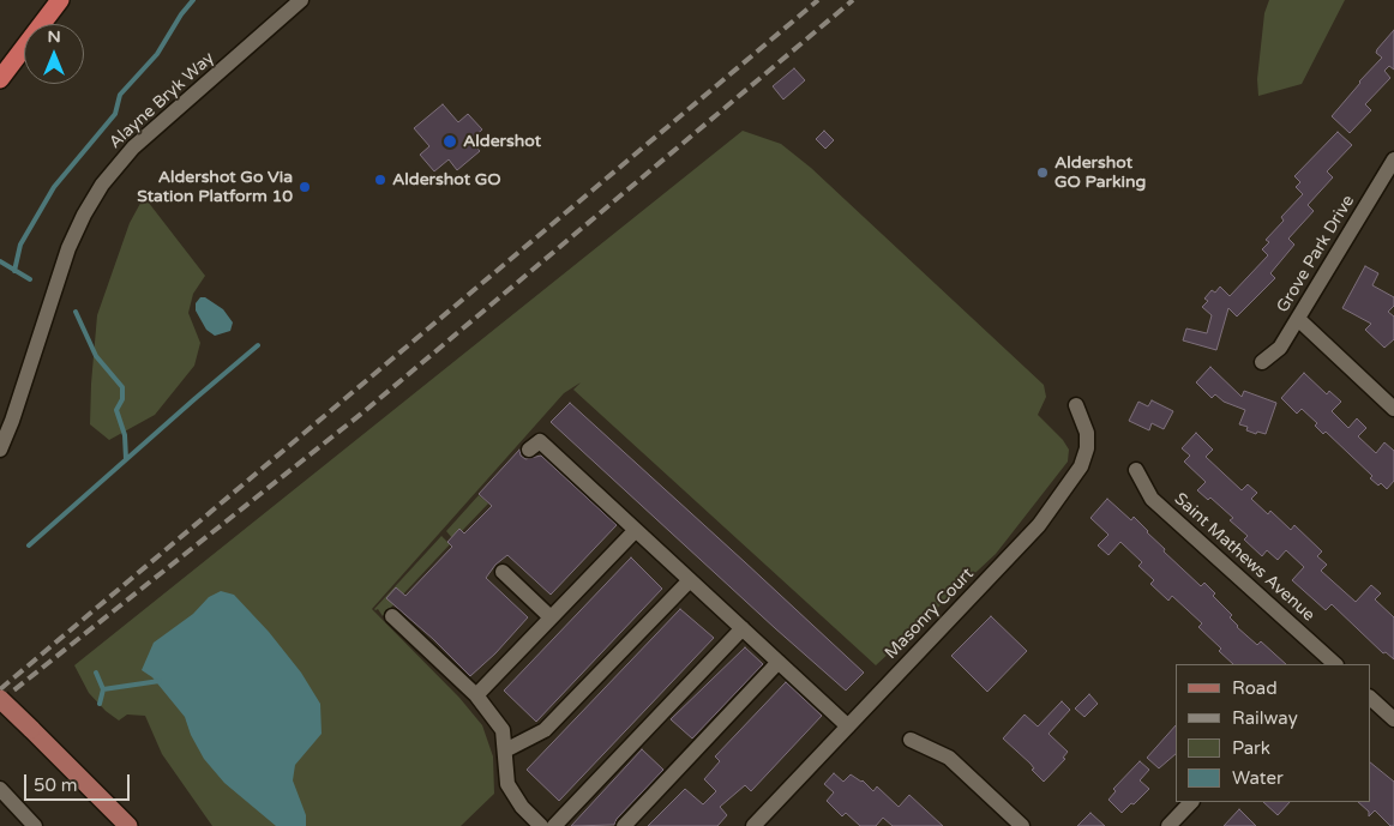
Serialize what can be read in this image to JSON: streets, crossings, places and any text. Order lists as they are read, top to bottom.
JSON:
{
  "streets": {
    "street": [
      "Alayne Bryk Way",
      "Grove Park Drive",
      "Saint Mathews Avenue",
      "Masonry Court"
    ]
  },
  "places": [
    "Aldershot",
    "Aldershot GO Parking",
    "Aldershot GO",
    "Aldershot Go Via Station Platform 10"
  ],
  "legend": [
    "Road",
    "Railway",
    "Park",
    "Water"
  ],
  "scale_bar": "50 m",
  "north": "top"
}
